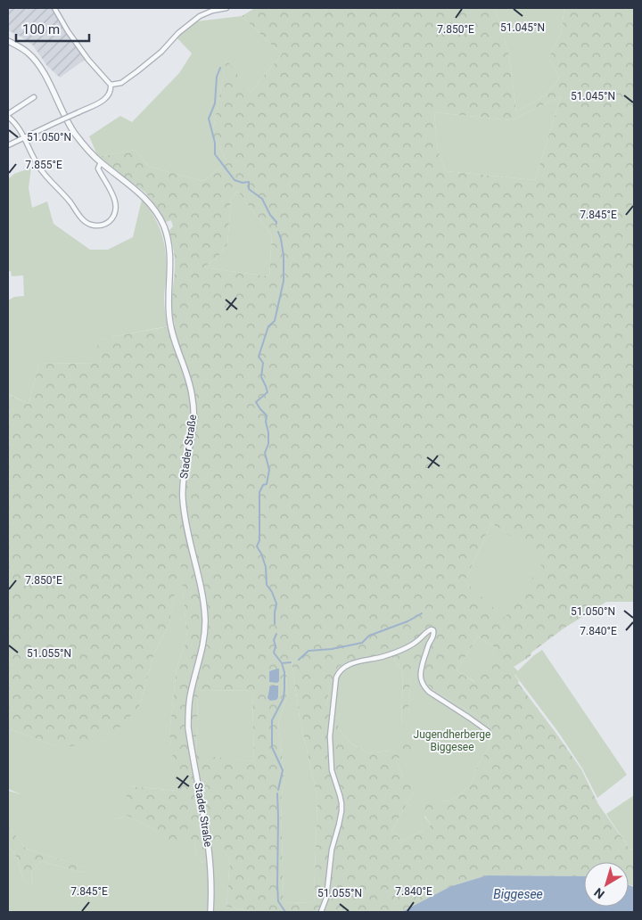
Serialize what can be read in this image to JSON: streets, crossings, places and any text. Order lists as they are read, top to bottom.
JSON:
{
  "streets": {
    "street": ["Stader Straße"]
  },
  "water": ["Biggesee"],
  "parks": ["Jugendherberge Biggesee"],
  "scale_bar": "100 m",
  "north": "bottom left",
  "coordinates": [
    "51.045°N",
    "7.850°E",
    "51.050°N",
    "7.855°E",
    "7.845°E",
    "7.840°E",
    "51.055°N"
  ]
}
